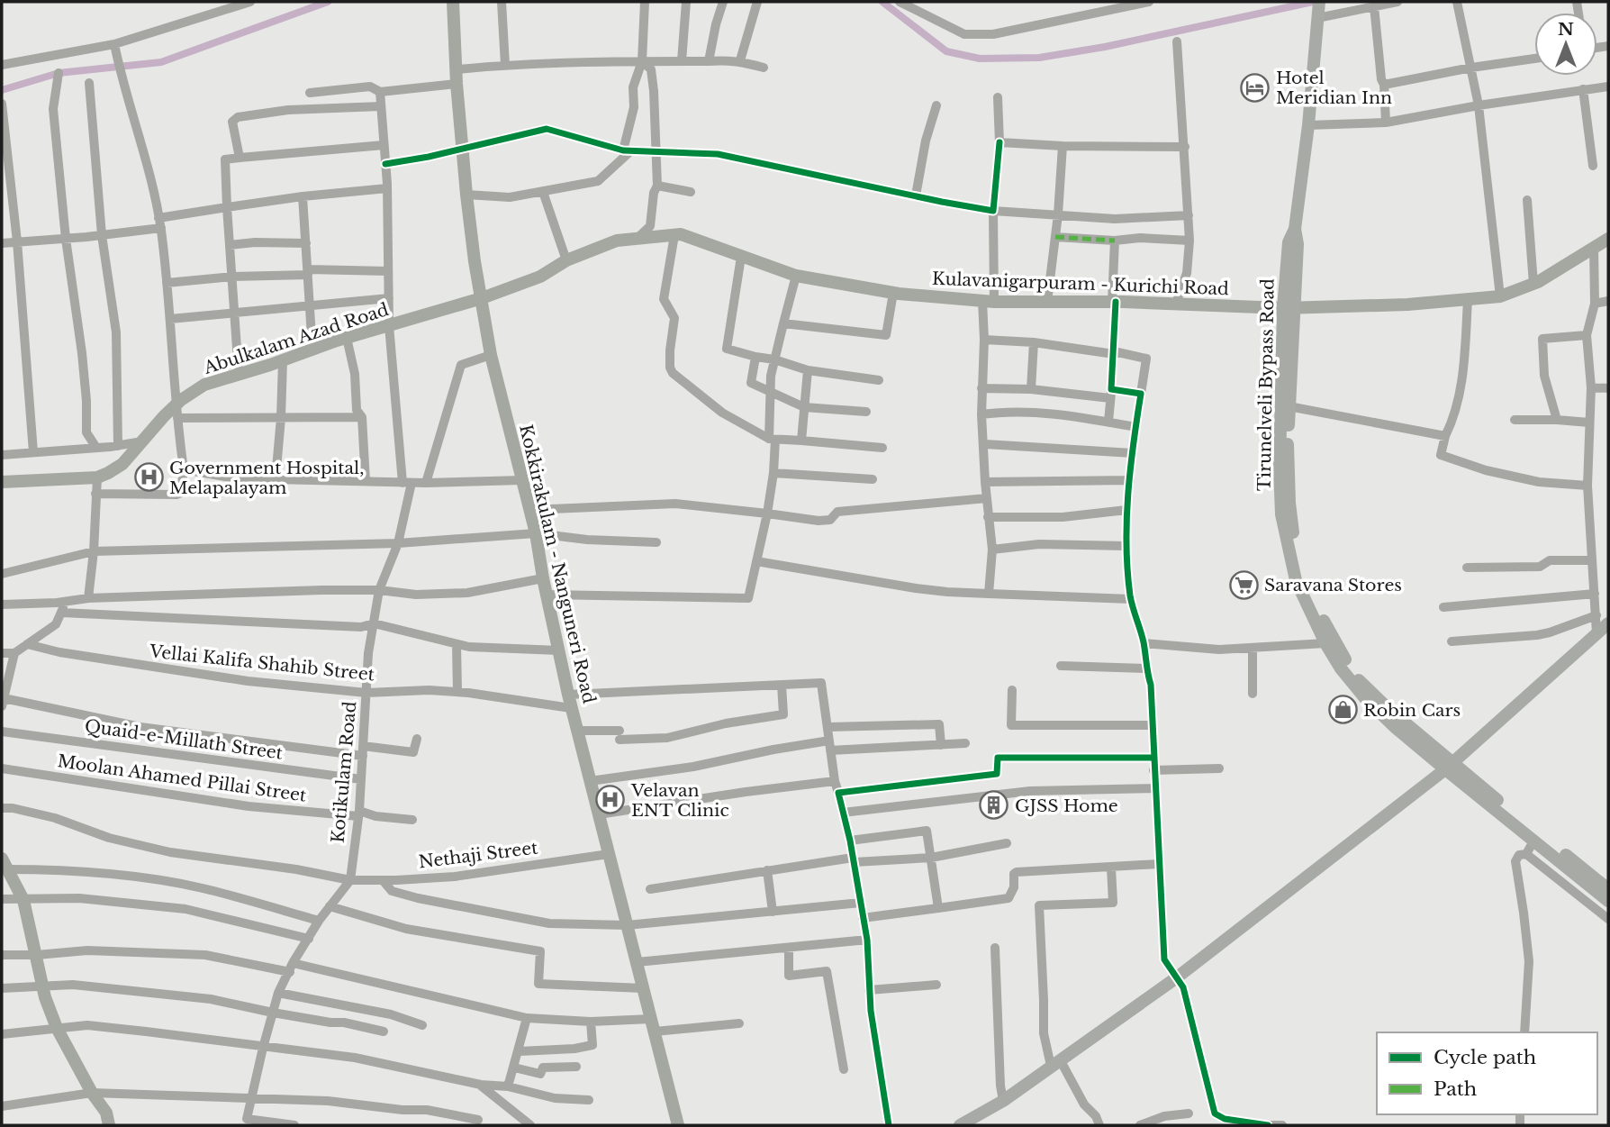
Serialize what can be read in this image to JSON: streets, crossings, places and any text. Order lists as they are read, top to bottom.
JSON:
{
  "streets": {
    "main road": [
      "Kulavanigarpuram - Kurichi Road",
      "Abulkalam Azad Road",
      "Tirunelveli Bypass Road",
      "Kokkirakulam - Nanguneri Road"
    ],
    "street": [
      "Vellai Kalifa Shahib Street",
      "Quaid-e-Millath Street",
      "Kotikulam Road",
      "Moolan Ahamed Pillai Street",
      "Nethaji Street"
    ]
  },
  "crossings": [
    ["Kulavanigarpuram - Kurichi Road", "Abulkalam Azad Road"],
    ["Kulavanigarpuram - Kurichi Road", "Tirunelveli Bypass Road"],
    ["Kulavanigarpuram - Kurichi Road", "Kokkirakulam - Nanguneri Road"],
    ["Abulkalam Azad Road", "Kokkirakulam - Nanguneri Road"],
    ["Abulkalam Azad Road", "Kotikulam Road"],
    ["Kokkirakulam - Nanguneri Road", "Vellai Kalifa Shahib Street"],
    ["Kokkirakulam - Nanguneri Road", "Nethaji Street"],
    ["Vellai Kalifa Shahib Street", "Kotikulam Road"],
    ["Quaid-e-Millath Street", "Kotikulam Road"],
    ["Kotikulam Road", "Moolan Ahamed Pillai Street"],
    ["Kotikulam Road", "Nethaji Street"]
  ],
  "places": {
    "hotel": ["Hotel Meridian Inn"],
    "hospital": ["Government Hospital, Melapalayam", "Velavan ENT Clinic"],
    "supermarket": ["Saravana Stores"],
    "shop": ["Robin Cars"],
    "building": ["GJSS Home"]
  },
  "legend": ["Cycle path", "Path"],
  "north": "top"
}
